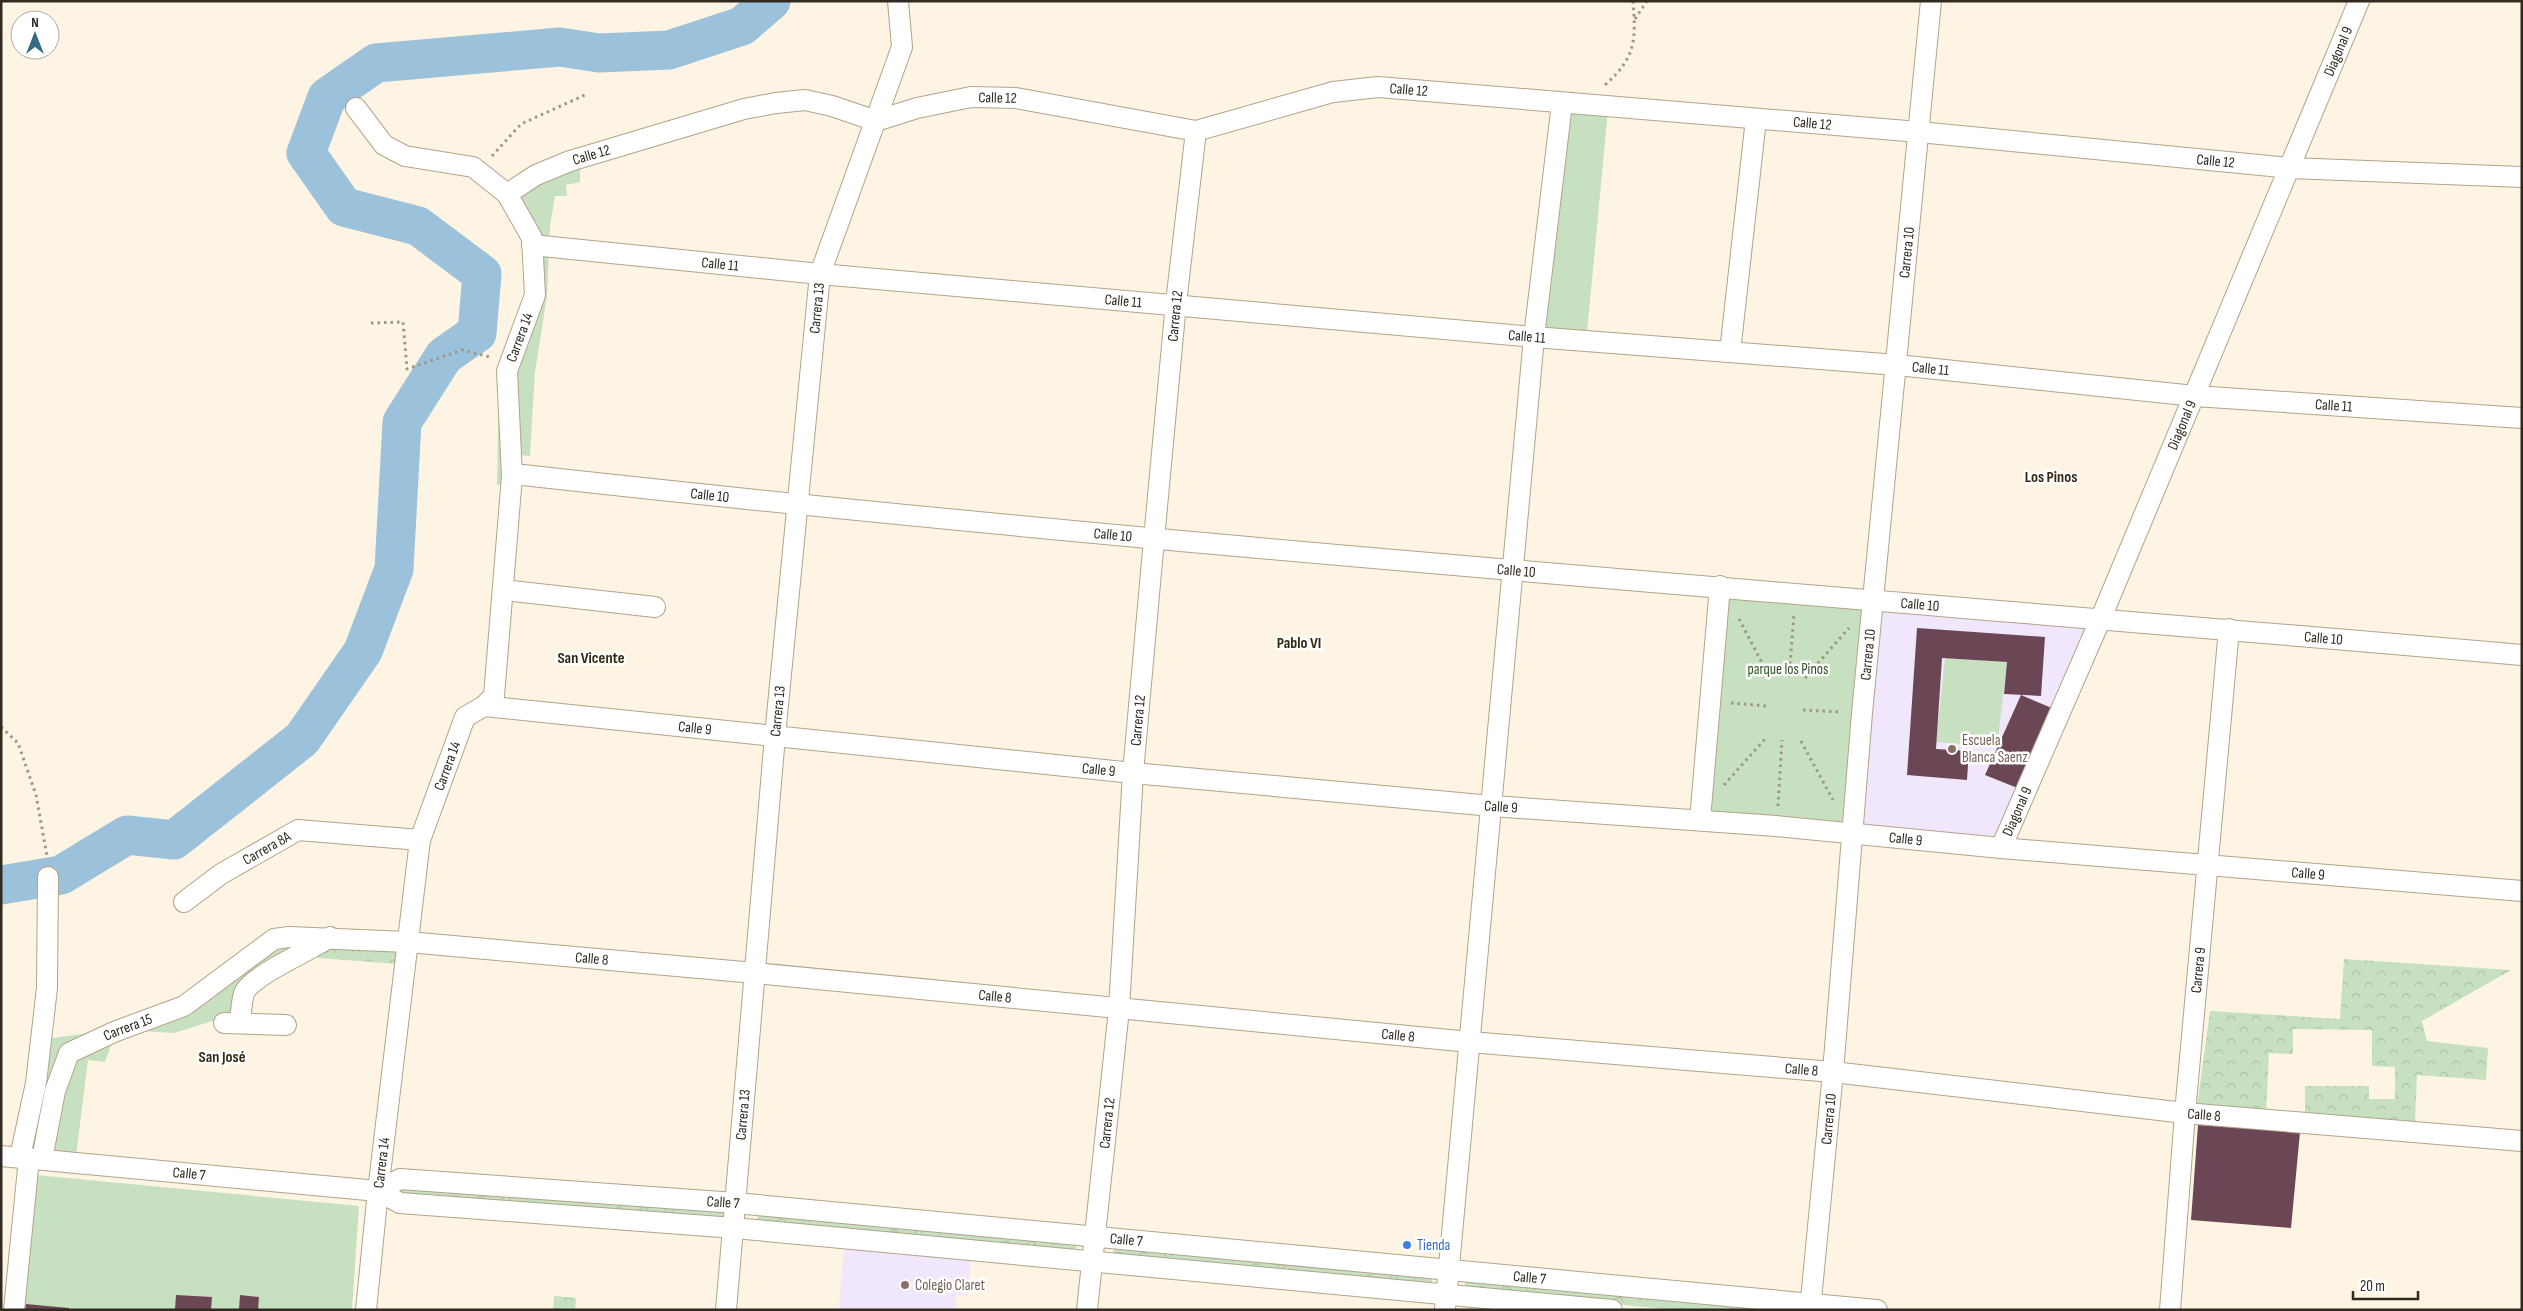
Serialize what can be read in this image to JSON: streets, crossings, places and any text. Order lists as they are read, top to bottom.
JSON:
{
  "streets": {
    "street": [
      "Diagonal 9",
      "Calle 12",
      "Carrera 10",
      "Calle 11",
      "Carrera 13",
      "Carrera 12",
      "Carrera 14",
      "Calle 10",
      "Calle 9",
      "Carrera 8A",
      "Calle 8",
      "Carrera 9",
      "Carrera 15",
      "Calle 7"
    ]
  },
  "crossings": [
    ["Diagonal 9", "Calle 12"],
    ["Diagonal 9", "Calle 11"],
    ["Diagonal 9", "Calle 10"],
    ["Diagonal 9", "Calle 9"],
    ["Calle 12", "Carrera 10"],
    ["Calle 12", "Carrera 13"],
    ["Calle 12", "Carrera 12"],
    ["Carrera 10", "Calle 11"],
    ["Carrera 10", "Calle 10"],
    ["Carrera 10", "Calle 9"],
    ["Carrera 10", "Calle 8"],
    ["Carrera 10", "Calle 7"],
    ["Calle 11", "Carrera 13"],
    ["Calle 11", "Carrera 12"],
    ["Calle 11", "Carrera 14"],
    ["Carrera 13", "Calle 10"],
    ["Carrera 13", "Calle 9"],
    ["Carrera 13", "Calle 8"],
    ["Carrera 13", "Calle 7"],
    ["Carrera 12", "Calle 10"],
    ["Carrera 12", "Calle 9"],
    ["Carrera 12", "Calle 8"],
    ["Carrera 12", "Calle 7"],
    ["Carrera 14", "Calle 10"],
    ["Carrera 14", "Calle 9"],
    ["Carrera 14", "Carrera 8A"],
    ["Carrera 14", "Calle 8"],
    ["Carrera 14", "Calle 7"],
    ["Calle 10", "Carrera 9"],
    ["Calle 9", "Carrera 9"],
    ["Calle 8", "Carrera 9"],
    ["Calle 8", "Carrera 15"],
    ["Carrera 15", "Calle 7"]
  ],
  "districts": [
    "Los Pinos",
    "Pablo VI",
    "San Vicente",
    "San José"
  ],
  "parks": ["parque los Pinos"],
  "places": ["Escuela Blanca Saenz", "Tienda", "Colegio Claret"],
  "scale_bar": "20 m",
  "north": "top"
}
